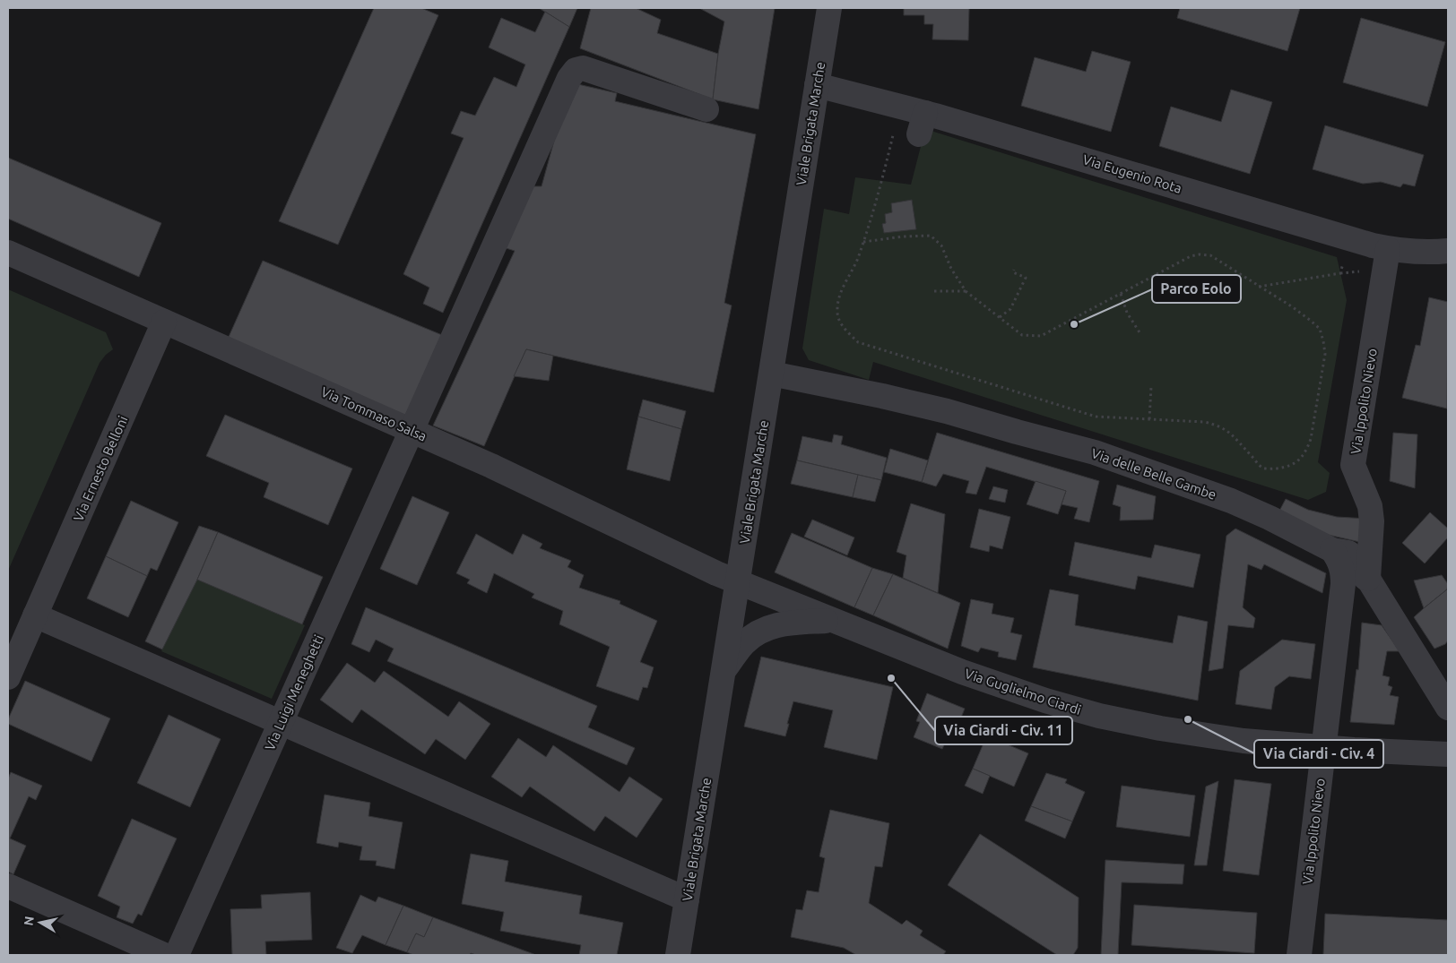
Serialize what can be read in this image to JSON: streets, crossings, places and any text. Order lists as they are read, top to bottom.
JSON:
{
  "streets": {
    "street": [
      "Viale Brigata Marche",
      "Via Eugenio Rota",
      "Via Ippolito Nievo",
      "Via Tommaso Salsa",
      "Via Ernesto Belloni",
      "Via delle Belle Gambe",
      "Via Guglielmo Ciardi",
      "Via Luigi Meneghetti"
    ]
  },
  "crossings": [
    ["Viale Brigata Marche", "Via Eugenio Rota"],
    ["Viale Brigata Marche", "Via Tommaso Salsa"],
    ["Viale Brigata Marche", "Via delle Belle Gambe"],
    ["Viale Brigata Marche", "Via Guglielmo Ciardi"],
    ["Via Eugenio Rota", "Via Ippolito Nievo"],
    ["Via Ippolito Nievo", "Via delle Belle Gambe"],
    ["Via Ippolito Nievo", "Via Guglielmo Ciardi"],
    ["Via Tommaso Salsa", "Via Ernesto Belloni"],
    ["Via Tommaso Salsa", "Via Guglielmo Ciardi"],
    ["Via Tommaso Salsa", "Via Luigi Meneghetti"]
  ],
  "places": ["Parco Eolo", "Via Ciardi - Civ. 11", "Via Ciardi - Civ. 4"],
  "north": "left"
}
